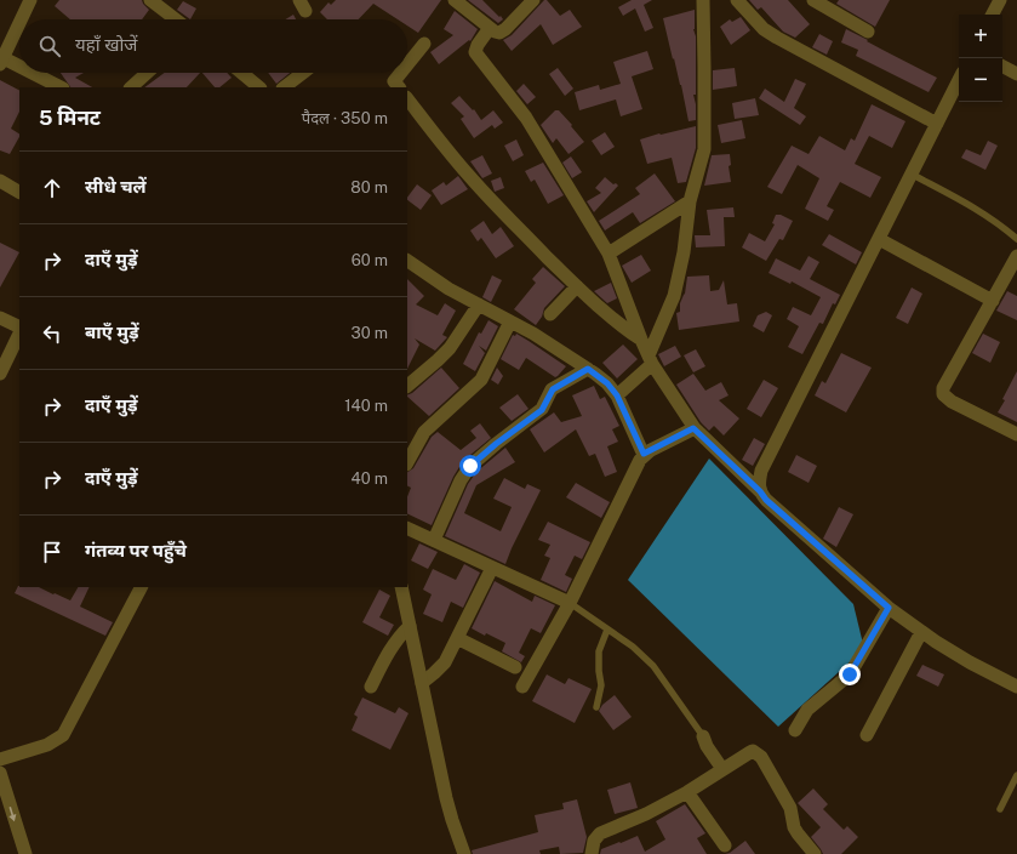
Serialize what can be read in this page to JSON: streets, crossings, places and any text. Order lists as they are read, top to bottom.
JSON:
{
  "page": {
    "map_buttons": ["+", "−"],
    "search": "यहाँ खोजें",
    "heading": ["5 मिनट", "पैदल · 350 m"],
    "list": [
      ["सीधे चलें", "80 m"],
      ["दाएँ मुड़ें", "60 m"],
      ["बाएँ मुड़ें", "30 m"],
      ["दाएँ मुड़ें", "140 m"],
      ["दाएँ मुड़ें", "40 m"],
      "गंतव्य पर पहुँचे"
    ]
  }
}
